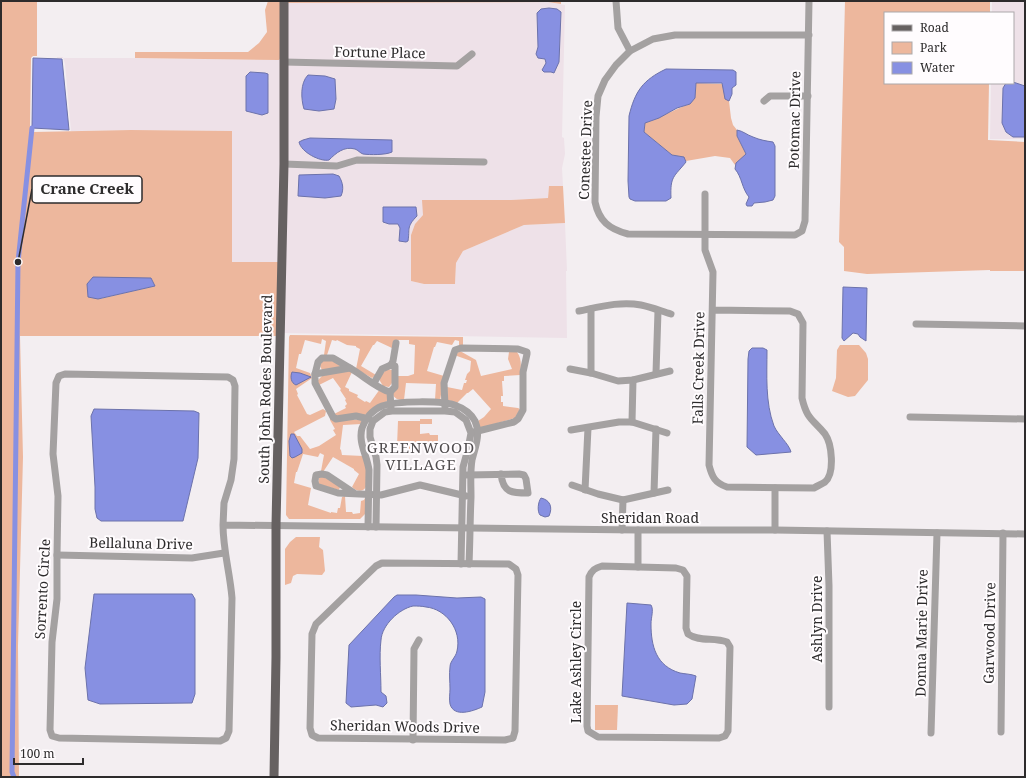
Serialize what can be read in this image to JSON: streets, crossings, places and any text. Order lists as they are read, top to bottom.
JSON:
{
  "streets": {
    "main road": ["South John Rodes Boulevard"],
    "street": [
      "Fortune Place",
      "Potomac Drive",
      "Conestee Drive",
      "Falls Creek Drive",
      "Sheridan Road",
      "Bellaluna Drive",
      "Sorrento Circle",
      "Ashlyn Drive",
      "Donna Marie Drive",
      "Garwood Drive",
      "Lake Ashley Circle",
      "Sheridan Woods Drive"
    ]
  },
  "crossings": [
    ["Fortune Place", "South John Rodes Boulevard"],
    ["Potomac Drive", "Conestee Drive"],
    ["Conestee Drive", "Falls Creek Drive"],
    ["South John Rodes Boulevard", "Sheridan Road"],
    ["Sheridan Road", "Ashlyn Drive"],
    ["Sheridan Road", "Donna Marie Drive"],
    ["Sheridan Road", "Garwood Drive"],
    ["Bellaluna Drive", "Sorrento Circle"]
  ],
  "districts": ["GREENWOOD VILLAGE"],
  "places": ["Crane Creek"],
  "legend": ["Road", "Park", "Water"],
  "scale_bar": "100 m"
}
